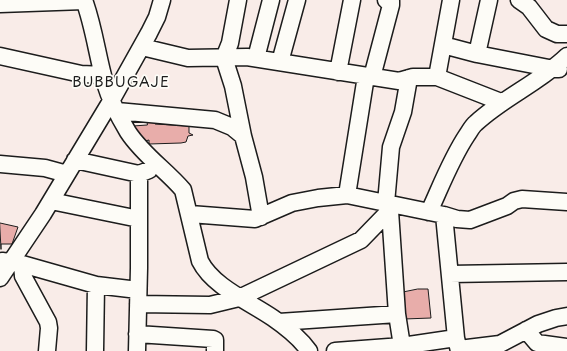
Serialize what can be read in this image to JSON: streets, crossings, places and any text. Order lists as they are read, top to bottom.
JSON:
{
  "districts": ["BUBBUGAJE"]
}
